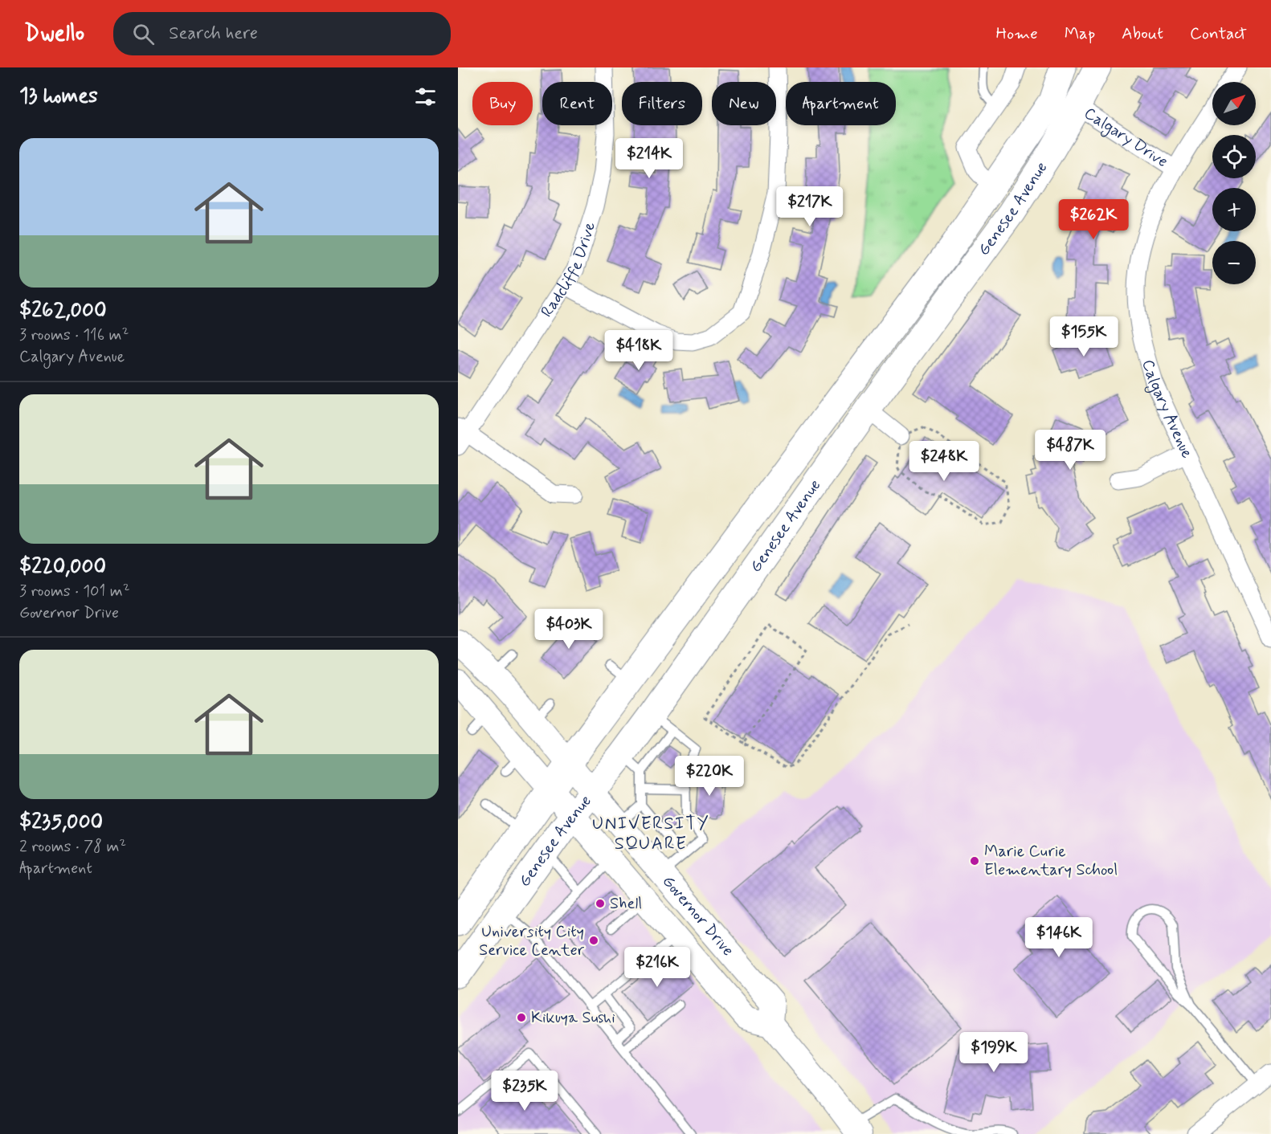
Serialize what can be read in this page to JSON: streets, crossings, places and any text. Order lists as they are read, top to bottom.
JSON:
{
  "streets": {
    "main road": ["Genesee Avenue", "Governor Drive"],
    "street": ["Calgary Drive", "Radcliffe Drive", "Calgary Avenue"]
  },
  "crossings": [
    ["Calgary Drive", "Genesee Avenue"],
    ["Calgary Drive", "Calgary Avenue"],
    ["Genesee Avenue", "Governor Drive"]
  ],
  "districts": ["UNIVERSITY SQUARE"],
  "places": [
    "Marie Curie Elementary School",
    "Shell",
    "University City Service Center",
    "Kikuya Sushi"
  ],
  "north": "top right",
  "page": {
    "header": "Dwello",
    "search": "Search here",
    "nav": [
      "Home",
      "Map",
      "About",
      "Contact"
    ],
    "heading": "13 homes",
    "map_buttons": ["+", "−"],
    "chip": [
      "Buy",
      "Rent",
      "Filters",
      "New",
      "Apartment"
    ],
    "list": [
      {
        "name": "$262,000",
        "note": "3 rooms · 116 m² · Calgary Avenue"
      },
      {
        "name": "$220,000",
        "note": "3 rooms · 101 m² · Governor Drive"
      },
      {
        "name": "$235,000",
        "note": "2 rooms · 78 m² · Apartment"
      }
    ],
    "price": [
      "$214K",
      "$217K",
      "$262K",
      "$155K",
      "$418K",
      "$487K",
      "$248K",
      "$403K",
      "$220K",
      "$146K",
      "$216K",
      "$199K",
      "$235K"
    ]
  }
}
